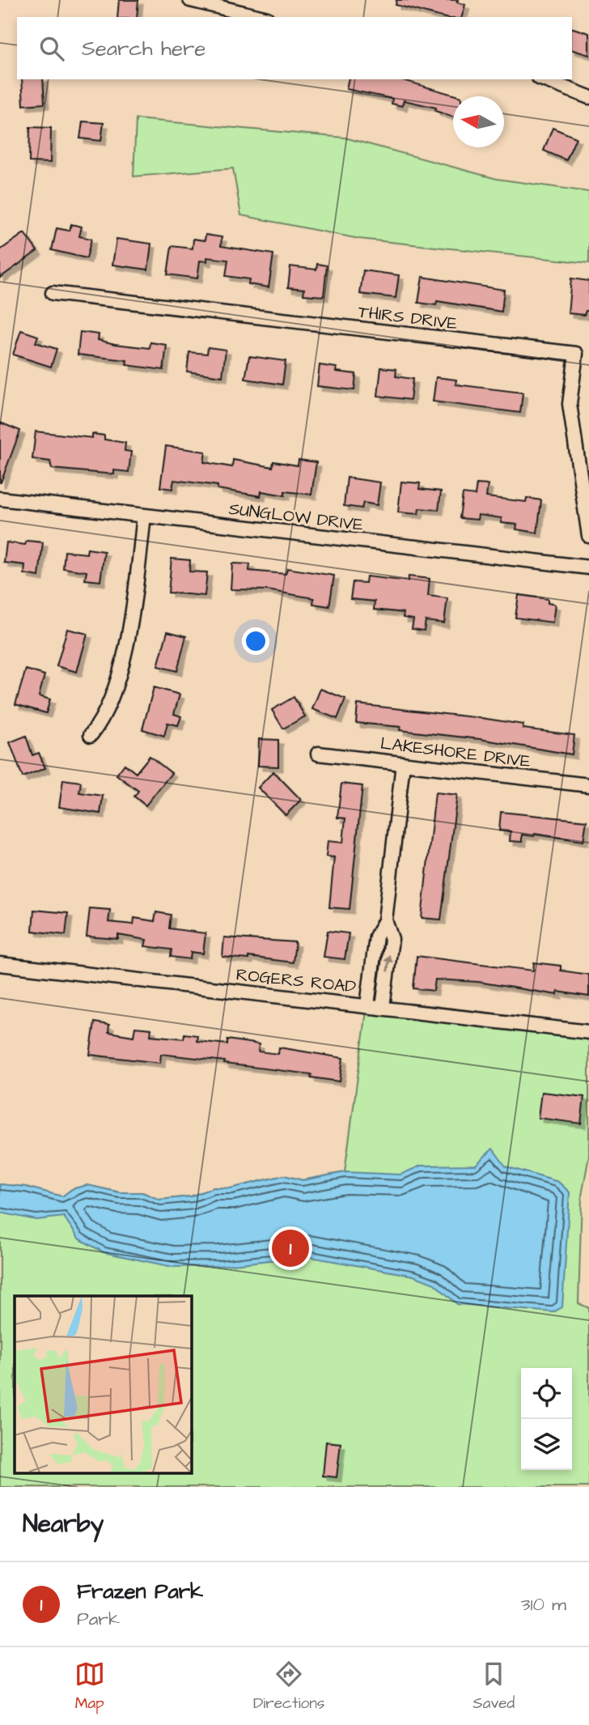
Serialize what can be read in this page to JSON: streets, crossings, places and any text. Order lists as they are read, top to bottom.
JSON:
{
  "streets": {
    "street": [
      "THIRS DRIVE",
      "SUNGLOW DRIVE",
      "LAKESHORE DRIVE",
      "ROGERS ROAD"
    ]
  },
  "north": "left",
  "page": {
    "search": "Search here",
    "pins": "1",
    "heading": "Nearby",
    "list": [
      {
        "mark": "1",
        "name": "Frazen Park",
        "note": "Park",
        "value": "310 m"
      }
    ],
    "nav": ["Map", "Directions", "Saved"]
  }
}
